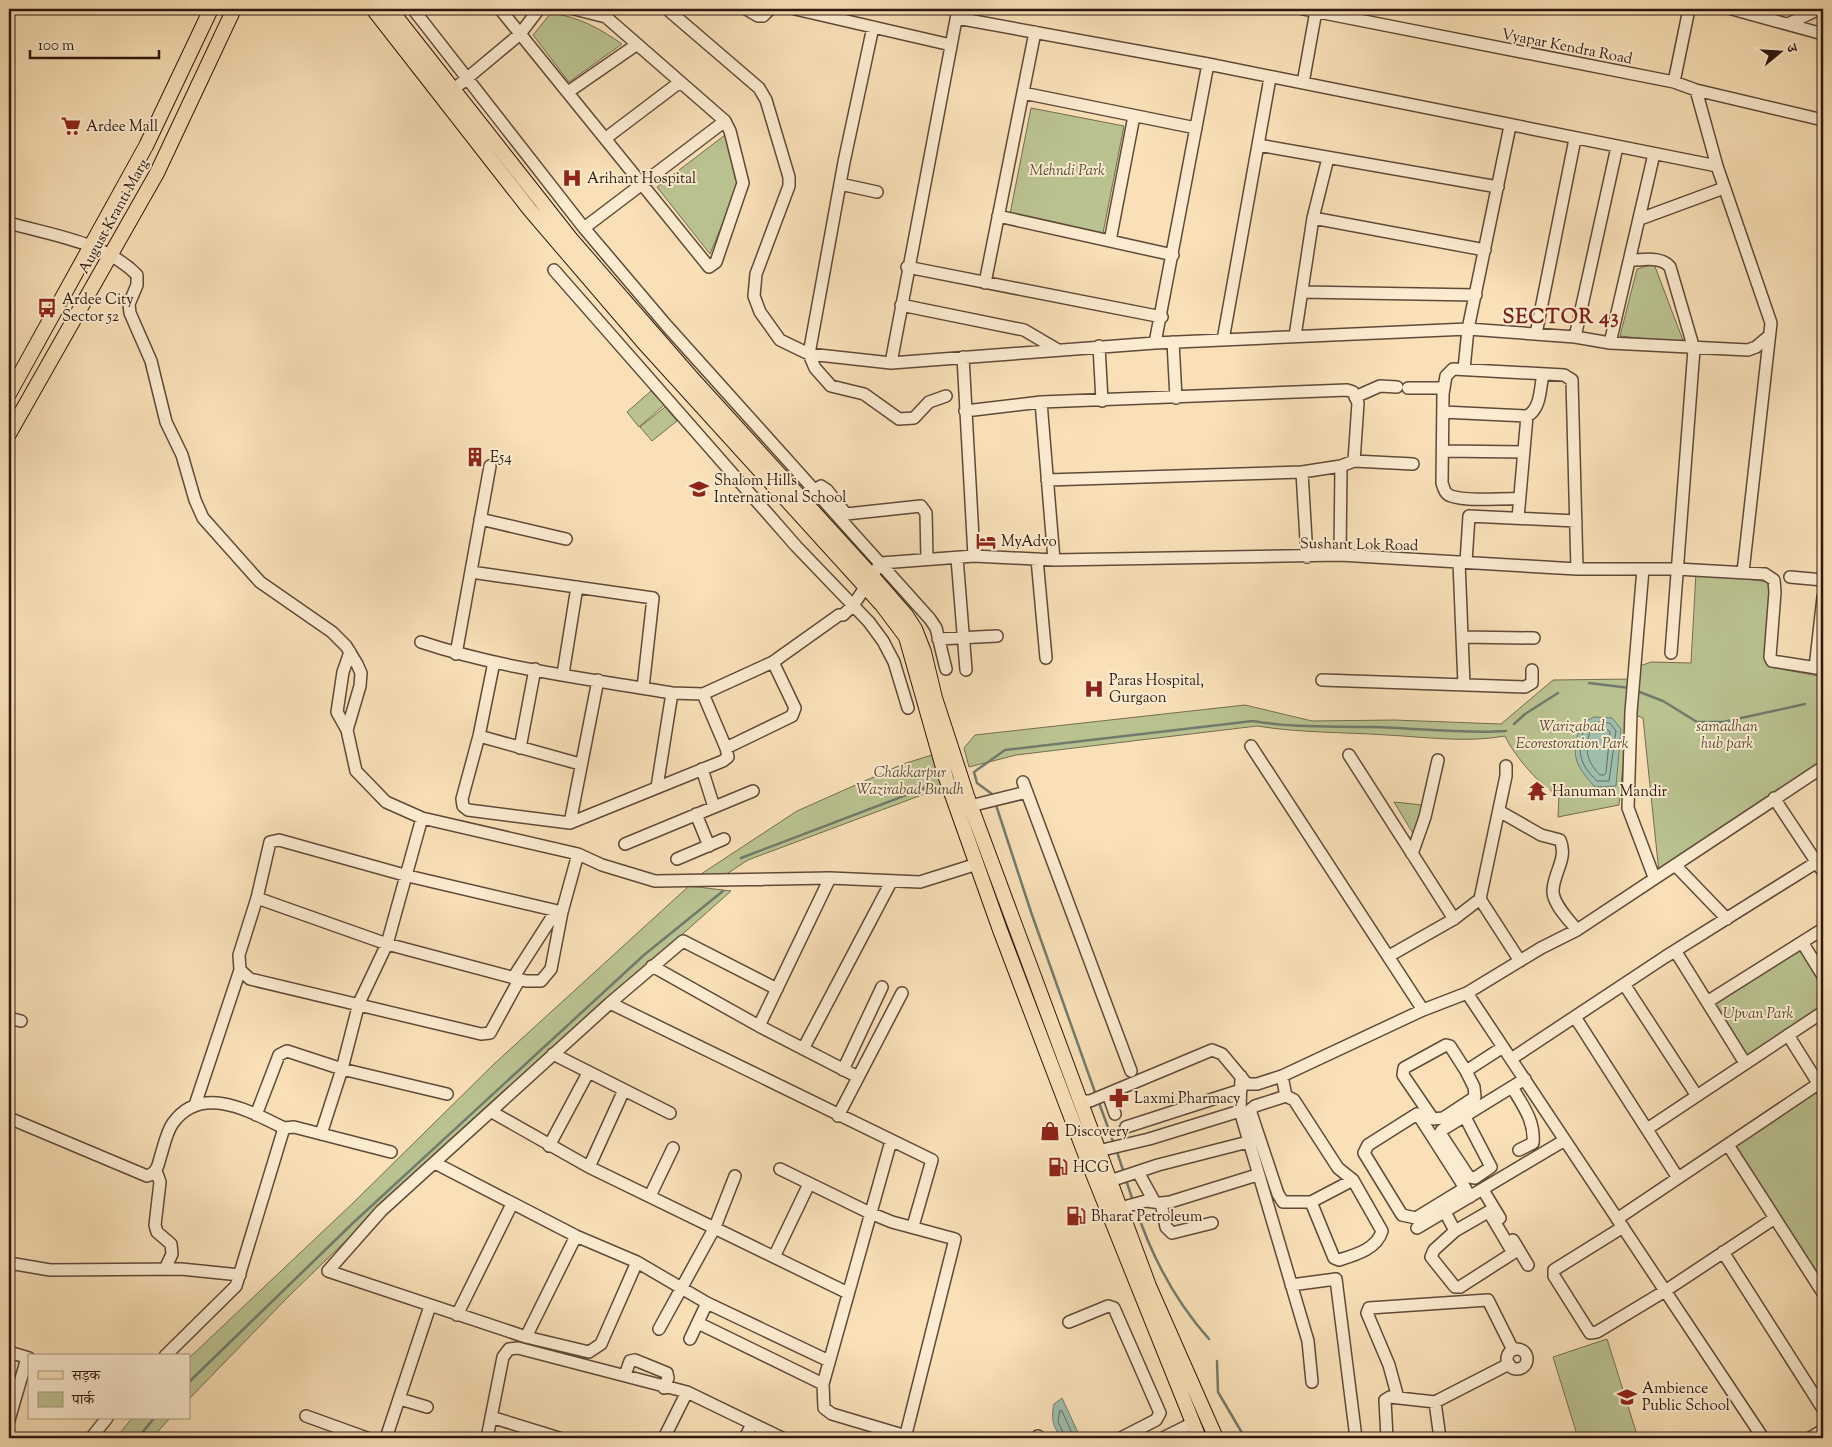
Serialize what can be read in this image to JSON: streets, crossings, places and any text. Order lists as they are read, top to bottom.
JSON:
{
  "streets": {
    "main road": ["August Kranti Marg"],
    "street": ["Vyapar Kendra Road", "Sushant Lok Road"]
  },
  "districts": ["SECTOR 43"],
  "parks": [
    "Mehndi Park",
    "Warizabad Ecorestoration Park",
    "samadhan hub park",
    "Chakkarpur Wazirabad Bundh",
    "Upvan Park"
  ],
  "places": {
    "supermarket": ["Ardee Mall"],
    "hospital": ["Arihant Hospital", "Paras Hospital, Gurgaon"],
    "bus stop": ["Ardee City Sector 52"],
    "building": ["E54"],
    "school or university": ["Shalom Hills International School", "Ambience Public School"],
    "hotel": ["MyAdvo"],
    "temple": ["Hanuman Mandir"],
    "pharmacy": ["Laxmi Pharmacy"],
    "shop": ["Discovery"],
    "fuel station": ["HCG", "Bharat Petroleum"]
  },
  "legend": ["सड़क", "पार्क"],
  "scale_bar": "100 m",
  "north": "right"
}
